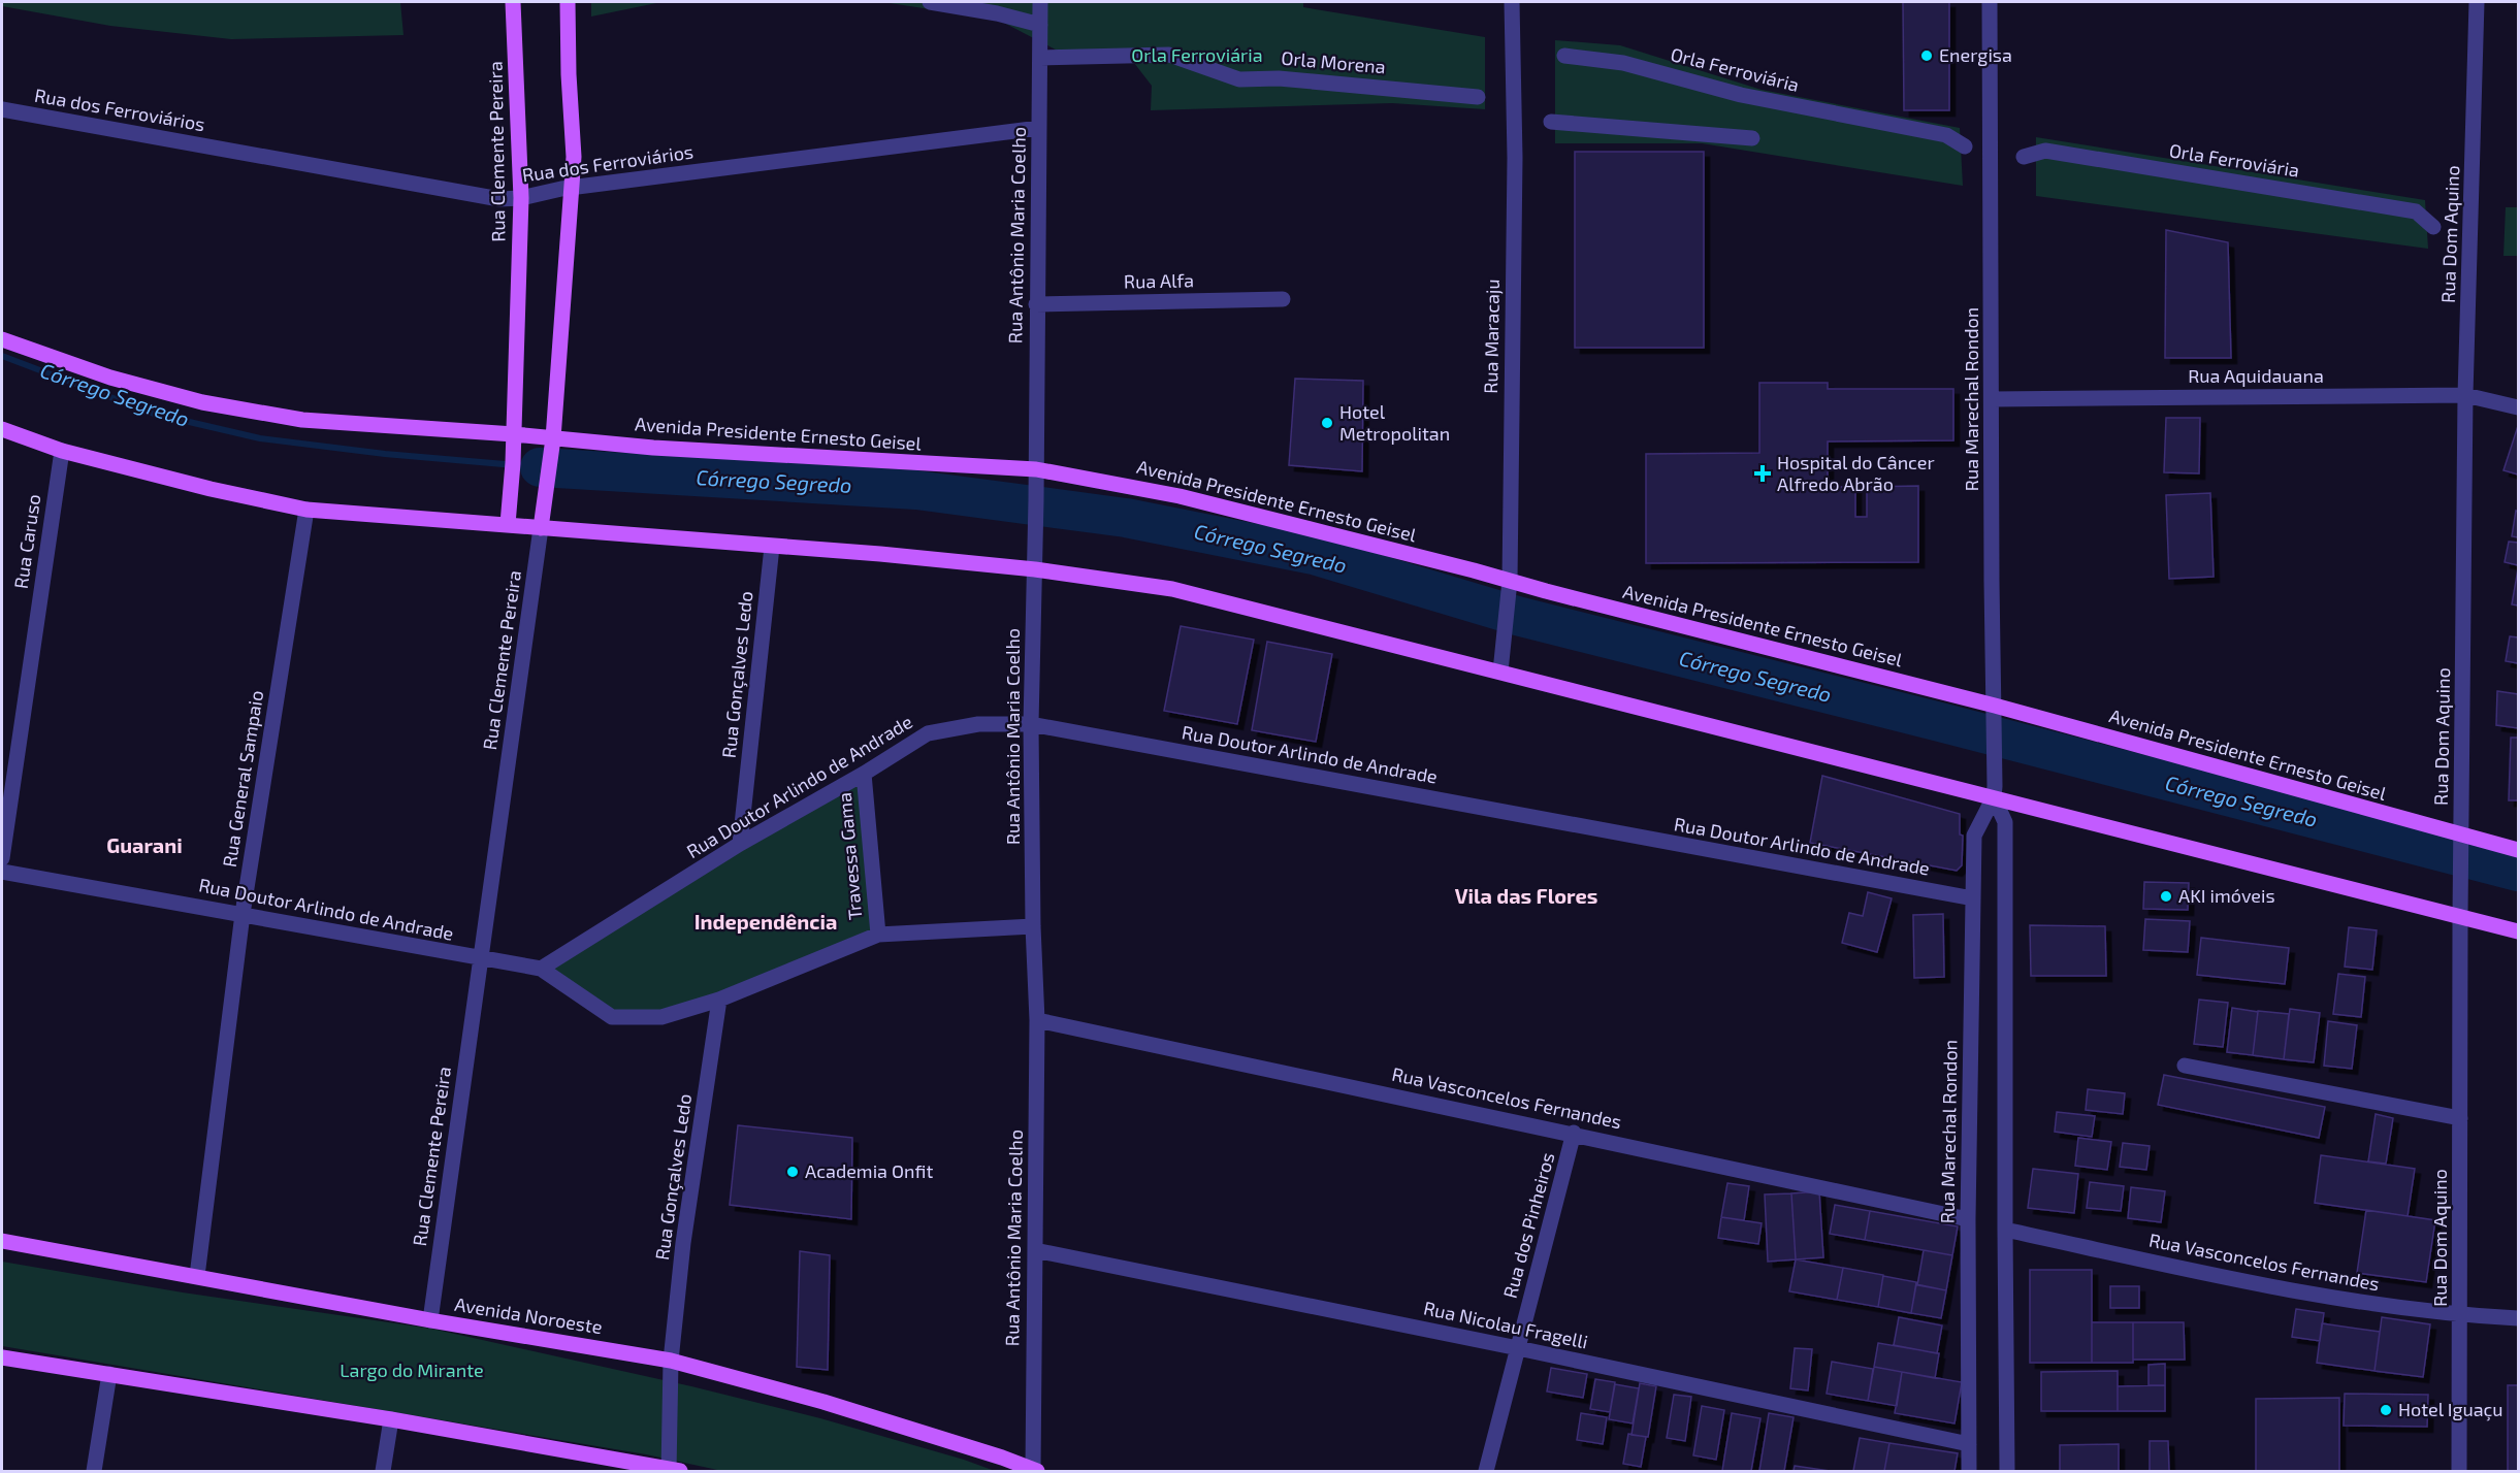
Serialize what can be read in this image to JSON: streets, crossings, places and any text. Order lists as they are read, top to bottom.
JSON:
{
  "streets": {
    "main road": ["Rua Clemente Pereira", "Avenida Presidente Ernesto Geisel", "Avenida Noroeste"],
    "street": [
      "Orla Morena",
      "Orla Ferroviária",
      "Rua dos Ferroviários",
      "Rua Dom Aquino",
      "Rua Antônio Maria Coelho",
      "Rua Alfa",
      "Rua Maracaju",
      "Rua Aquidauana",
      "Rua Marechal Rondon",
      "Rua Caruso",
      "Rua Gonçalves Ledo",
      "Rua Doutor Arlindo de Andrade",
      "Rua General Sampaio",
      "Travessa Gama",
      "Rua Vasconcelos Fernandes",
      "Rua dos Pinheiros",
      "Rua Nicolau Fragelli"
    ]
  },
  "crossings": [
    ["Orla Morena", "Rua Antônio Maria Coelho"],
    ["Rua dos Ferroviários", "Rua Clemente Pereira"],
    ["Rua dos Ferroviários", "Rua Antônio Maria Coelho"],
    ["Rua Clemente Pereira", "Avenida Presidente Ernesto Geisel"],
    ["Rua Clemente Pereira", "Rua Doutor Arlindo de Andrade"],
    ["Rua Clemente Pereira", "Avenida Noroeste"],
    ["Rua Dom Aquino", "Rua Aquidauana"],
    ["Rua Dom Aquino", "Avenida Presidente Ernesto Geisel"],
    ["Rua Dom Aquino", "Rua Vasconcelos Fernandes"],
    ["Rua Antônio Maria Coelho", "Rua Alfa"],
    ["Rua Antônio Maria Coelho", "Avenida Presidente Ernesto Geisel"],
    ["Rua Antônio Maria Coelho", "Rua Doutor Arlindo de Andrade"],
    ["Rua Antônio Maria Coelho", "Rua Vasconcelos Fernandes"],
    ["Rua Antônio Maria Coelho", "Avenida Noroeste"],
    ["Rua Antônio Maria Coelho", "Rua Nicolau Fragelli"],
    ["Rua Maracaju", "Avenida Presidente Ernesto Geisel"],
    ["Rua Aquidauana", "Rua Marechal Rondon"],
    ["Rua Marechal Rondon", "Avenida Presidente Ernesto Geisel"],
    ["Rua Marechal Rondon", "Rua Doutor Arlindo de Andrade"],
    ["Rua Marechal Rondon", "Rua Vasconcelos Fernandes"],
    ["Rua Marechal Rondon", "Rua Nicolau Fragelli"],
    ["Rua Gonçalves Ledo", "Rua Doutor Arlindo de Andrade"],
    ["Rua Gonçalves Ledo", "Avenida Noroeste"],
    ["Rua Doutor Arlindo de Andrade", "Rua General Sampaio"],
    ["Rua Doutor Arlindo de Andrade", "Travessa Gama"],
    ["Rua General Sampaio", "Avenida Noroeste"],
    ["Rua Vasconcelos Fernandes", "Rua dos Pinheiros"],
    ["Rua dos Pinheiros", "Rua Nicolau Fragelli"]
  ],
  "districts": ["Guarani", "Vila das Flores", "Independência"],
  "water": ["Córrego Segredo"],
  "parks": ["Orla Ferroviária", "Largo do Mirante"],
  "places": {
    "other": [
      "Energisa",
      "Hotel Metropolitan",
      "AKI imóveis",
      "Academia Onfit",
      "Hotel Iguaçu"
    ],
    "health": ["Hospital do Câncer Alfredo Abrão"]
  }
}
